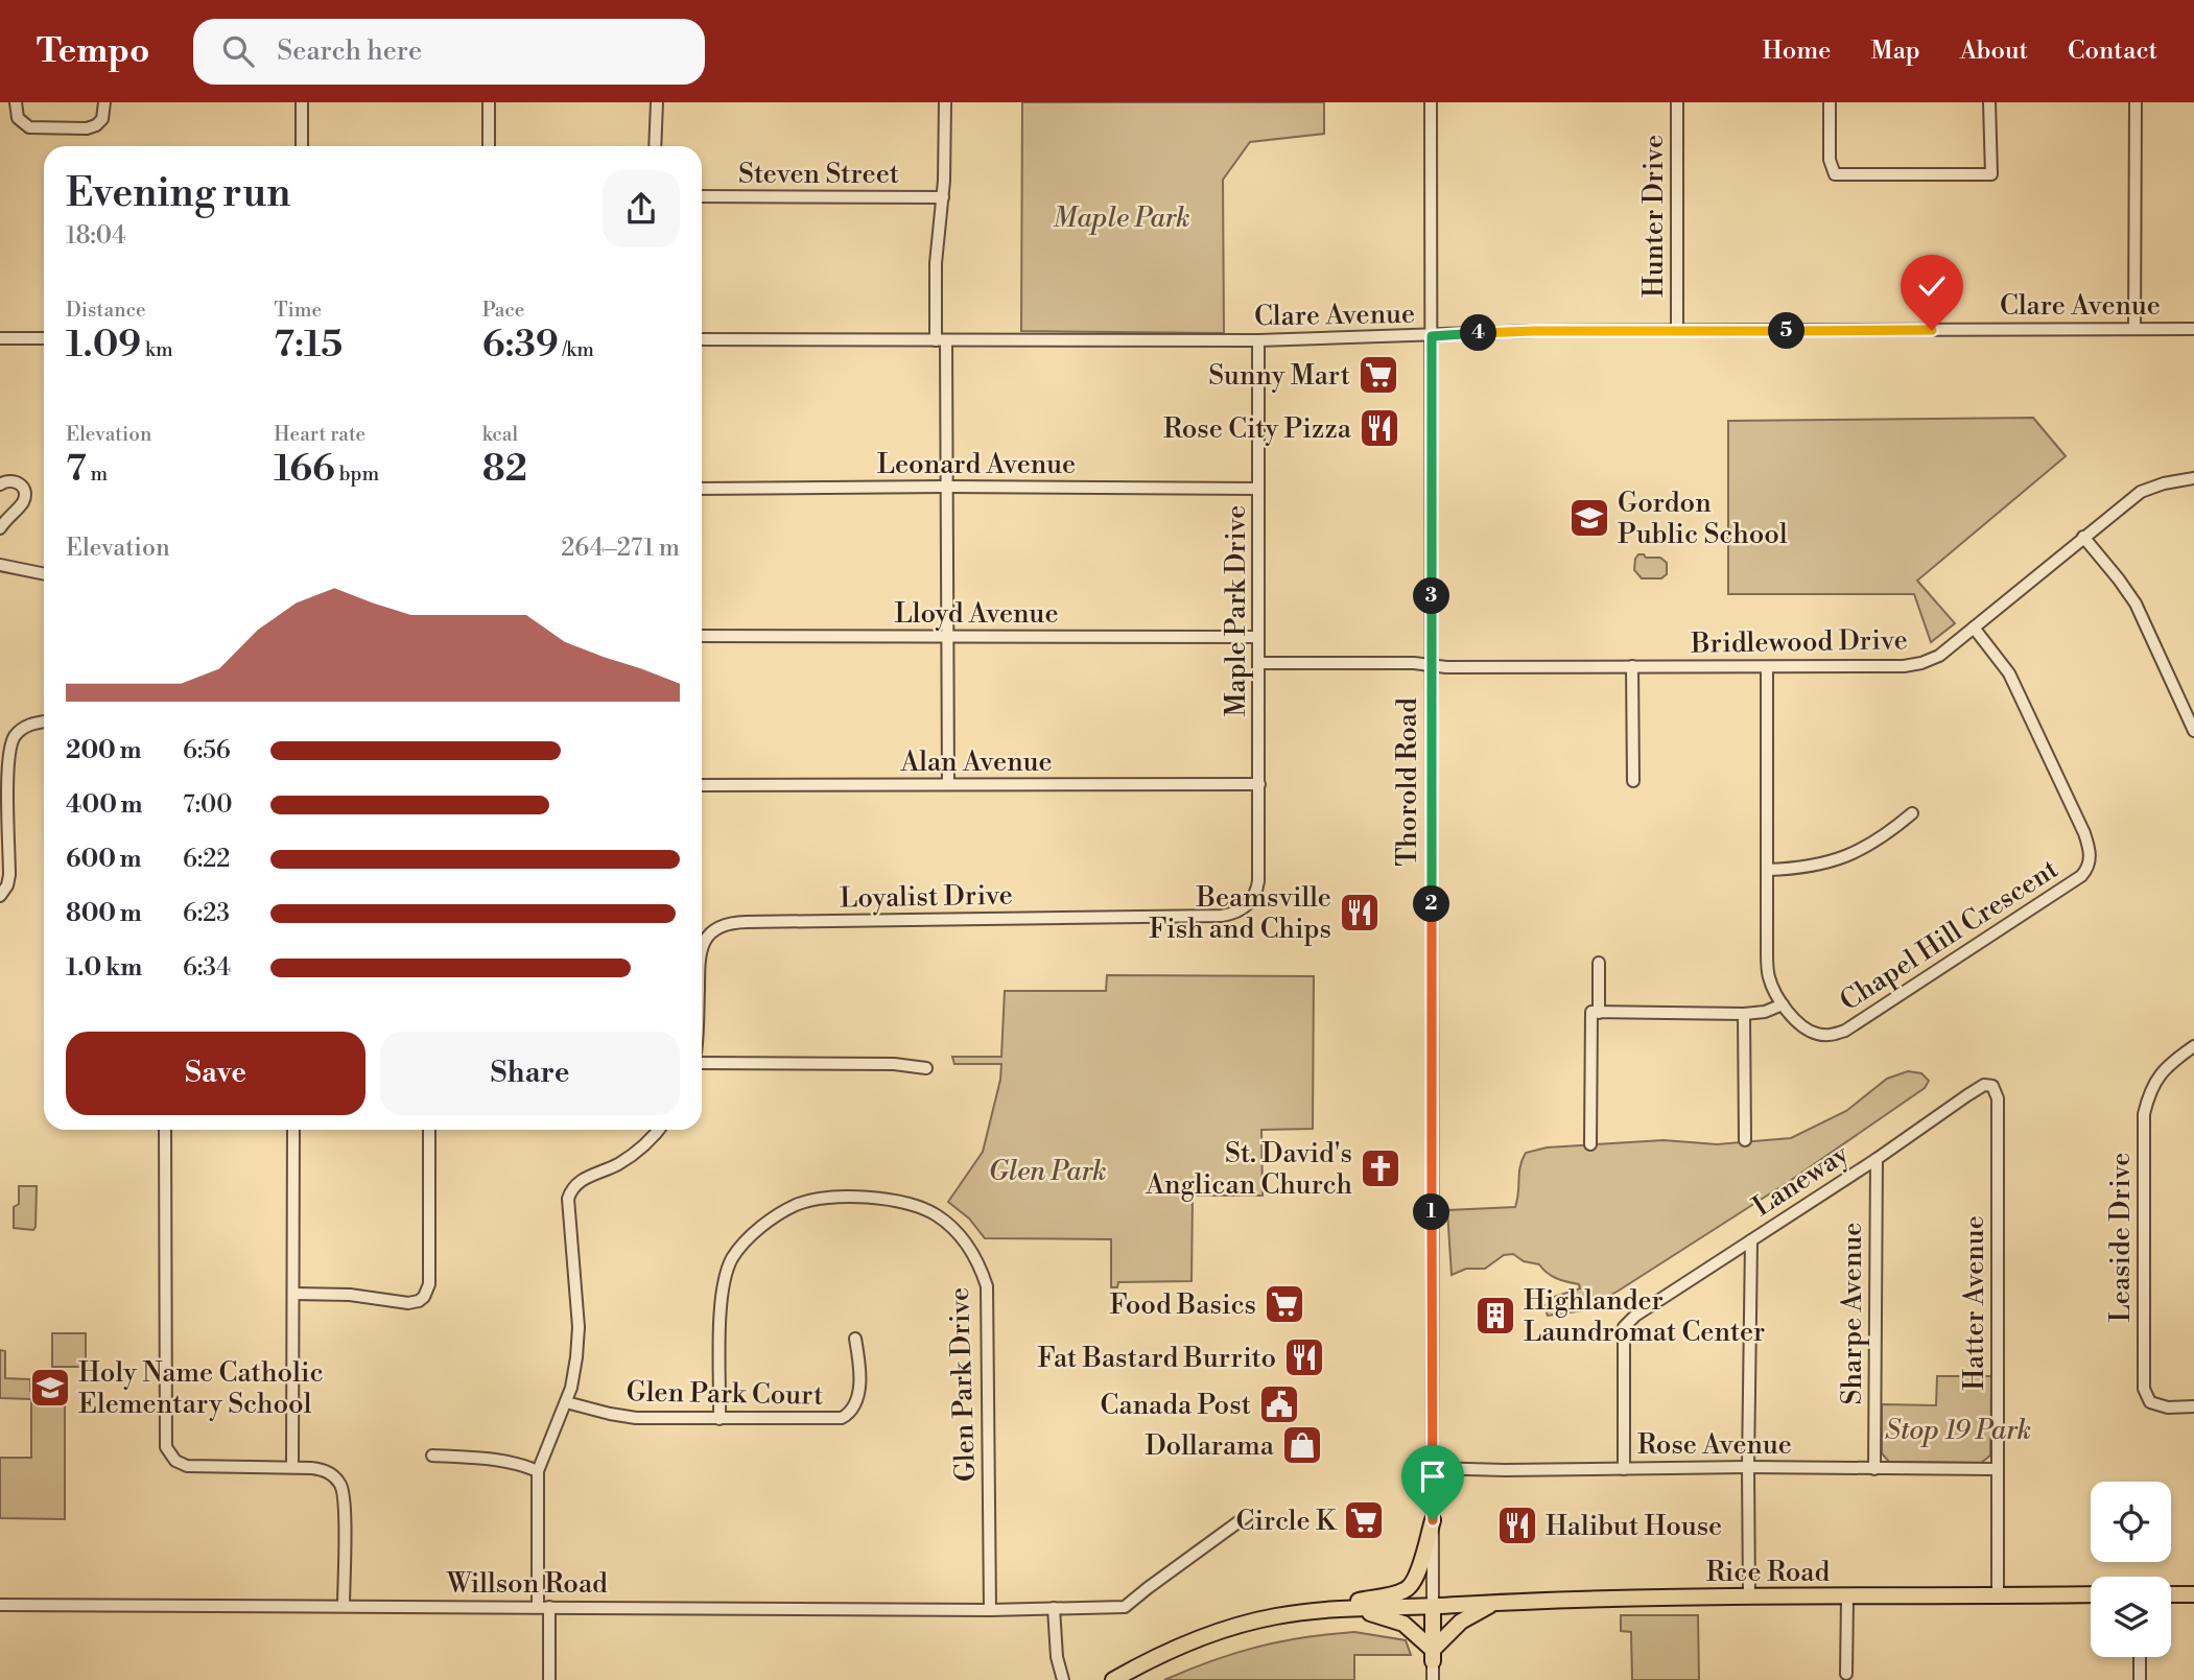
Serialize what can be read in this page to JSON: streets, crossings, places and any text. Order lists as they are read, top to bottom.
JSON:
{
  "streets": {
    "main road": ["Thorold Road", "Rice Road"],
    "street": [
      "Steven Street",
      "Hunter Drive",
      "Clare Avenue",
      "Leonard Avenue",
      "Maple Park Drive",
      "Lloyd Avenue",
      "Bridlewood Drive",
      "Alan Avenue",
      "Loyalist Drive",
      "Chapel Hill Crescent",
      "Laneway",
      "Leaside Drive",
      "Hatter Avenue",
      "Sharpe Avenue",
      "Glen Park Drive",
      "Glen Park Court",
      "Rose Avenue",
      "Willson Road"
    ]
  },
  "crossings": [
    ["Hunter Drive", "Clare Avenue"],
    ["Clare Avenue", "Maple Park Drive"],
    ["Clare Avenue", "Thorold Road"],
    ["Leonard Avenue", "Maple Park Drive"],
    ["Maple Park Drive", "Lloyd Avenue"],
    ["Maple Park Drive", "Alan Avenue"],
    ["Maple Park Drive", "Loyalist Drive"],
    ["Bridlewood Drive", "Thorold Road"],
    ["Bridlewood Drive", "Chapel Hill Crescent"],
    ["Thorold Road", "Rose Avenue"],
    ["Thorold Road", "Rice Road"],
    ["Laneway", "Hatter Avenue"],
    ["Laneway", "Sharpe Avenue"],
    ["Laneway", "Rose Avenue"],
    ["Hatter Avenue", "Rose Avenue"],
    ["Hatter Avenue", "Rice Road"],
    ["Sharpe Avenue", "Rose Avenue"],
    ["Glen Park Drive", "Glen Park Court"],
    ["Glen Park Drive", "Willson Road"]
  ],
  "parks": ["Maple Park", "Glen Park", "Stop 19 Park"],
  "places": {
    "supermarket": ["Sunny Mart", "Food Basics", "Circle K"],
    "restaurant": [
      "Rose City Pizza",
      "Beamsville Fish and Chips",
      "Fat Bastard Burrito",
      "Halibut House"
    ],
    "school or university": ["Gordon Public School", "Holy Name Catholic Elementary School"],
    "church": ["St. David's Anglican Church"],
    "building": ["Highlander Laundromat Center"],
    "public building": ["Canada Post"],
    "shop": ["Dollarama"]
  },
  "page": {
    "header": "Tempo",
    "search": "Search here",
    "nav": [
      "Home",
      "Map",
      "About",
      "Contact"
    ],
    "heading": ["Evening run", "18:04"],
    "stats": [
      ["Distance", "1.09 km"],
      ["Time", "7:15"],
      ["Pace", "6:39 /km"],
      ["Elevation", "7 m"],
      ["Heart rate", "166 bpm"],
      ["kcal", "82"]
    ],
    "pins": [
      "5",
      "4",
      "3",
      "2",
      "1"
    ],
    "chart": ["Elevation", "264–271 m"],
    "list": [
      {
        "name": "200 m",
        "note": "6:56"
      },
      {
        "name": "400 m",
        "note": "7:00"
      },
      {
        "name": "600 m",
        "note": "6:22"
      },
      {
        "name": "800 m",
        "note": "6:23"
      },
      {
        "name": "1.0 km",
        "note": "6:34"
      }
    ],
    "buttons": ["Save", "Share"]
  }
}
